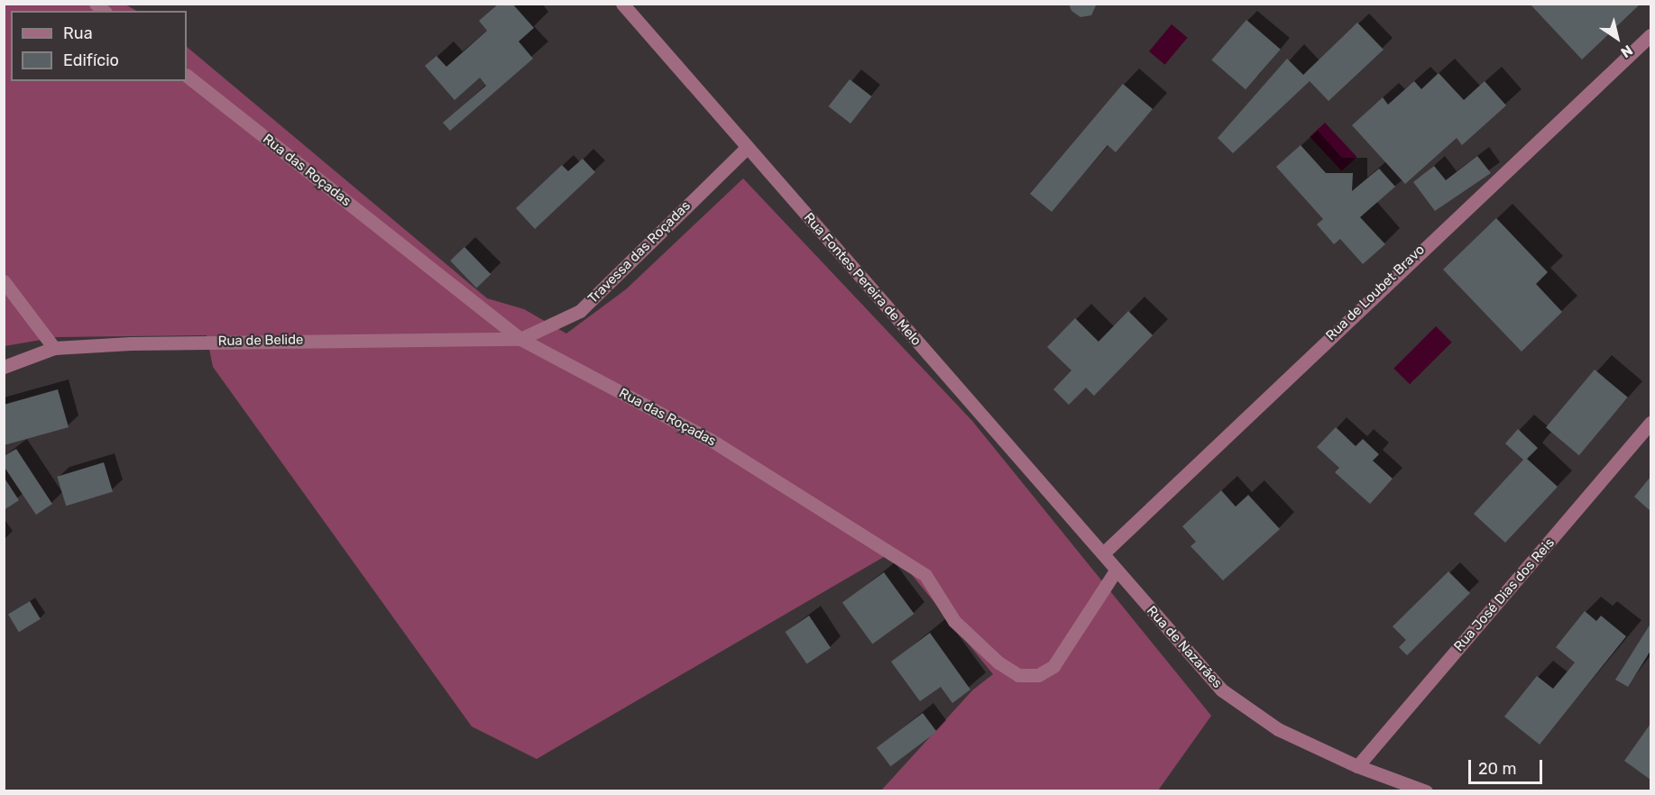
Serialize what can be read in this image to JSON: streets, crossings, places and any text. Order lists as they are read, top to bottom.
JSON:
{
  "streets": {
    "street": [
      "Rua das Roçadas",
      "Travessa das Roçadas",
      "Rua Fontes Pereira de Melo",
      "Rua de Loubet Bravo",
      "Rua de Belide",
      "Rua José Dias dos Reis",
      "Rua de Nazarães"
    ]
  },
  "crossings": [
    ["Rua das Roçadas", "Travessa das Roçadas"],
    ["Rua das Roçadas", "Rua de Belide"],
    ["Rua das Roçadas", "Rua de Nazarães"],
    ["Travessa das Roçadas", "Rua Fontes Pereira de Melo"],
    ["Travessa das Roçadas", "Rua de Belide"],
    ["Rua Fontes Pereira de Melo", "Rua de Loubet Bravo"],
    ["Rua Fontes Pereira de Melo", "Rua de Nazarães"],
    ["Rua de Loubet Bravo", "Rua de Nazarães"],
    ["Rua José Dias dos Reis", "Rua de Nazarães"]
  ],
  "legend": ["Rua", "Edifício"],
  "scale_bar": "20 m",
  "north": "bottom right"
}
